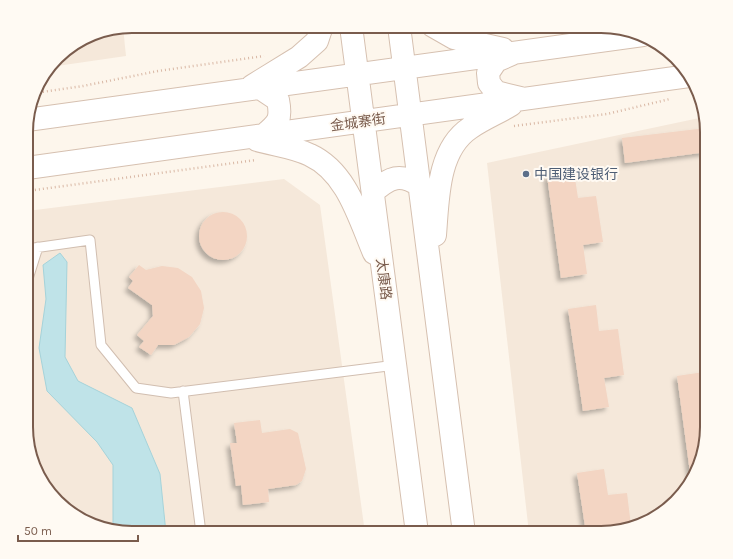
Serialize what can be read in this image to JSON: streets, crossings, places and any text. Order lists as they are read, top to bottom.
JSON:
{
  "streets": {
    "main road": ["金城寨街", "太康路"]
  },
  "crossings": [
    ["金城寨街", "太康路"]
  ],
  "places": ["中国建设银行"],
  "scale_bar": "50 m"
}
